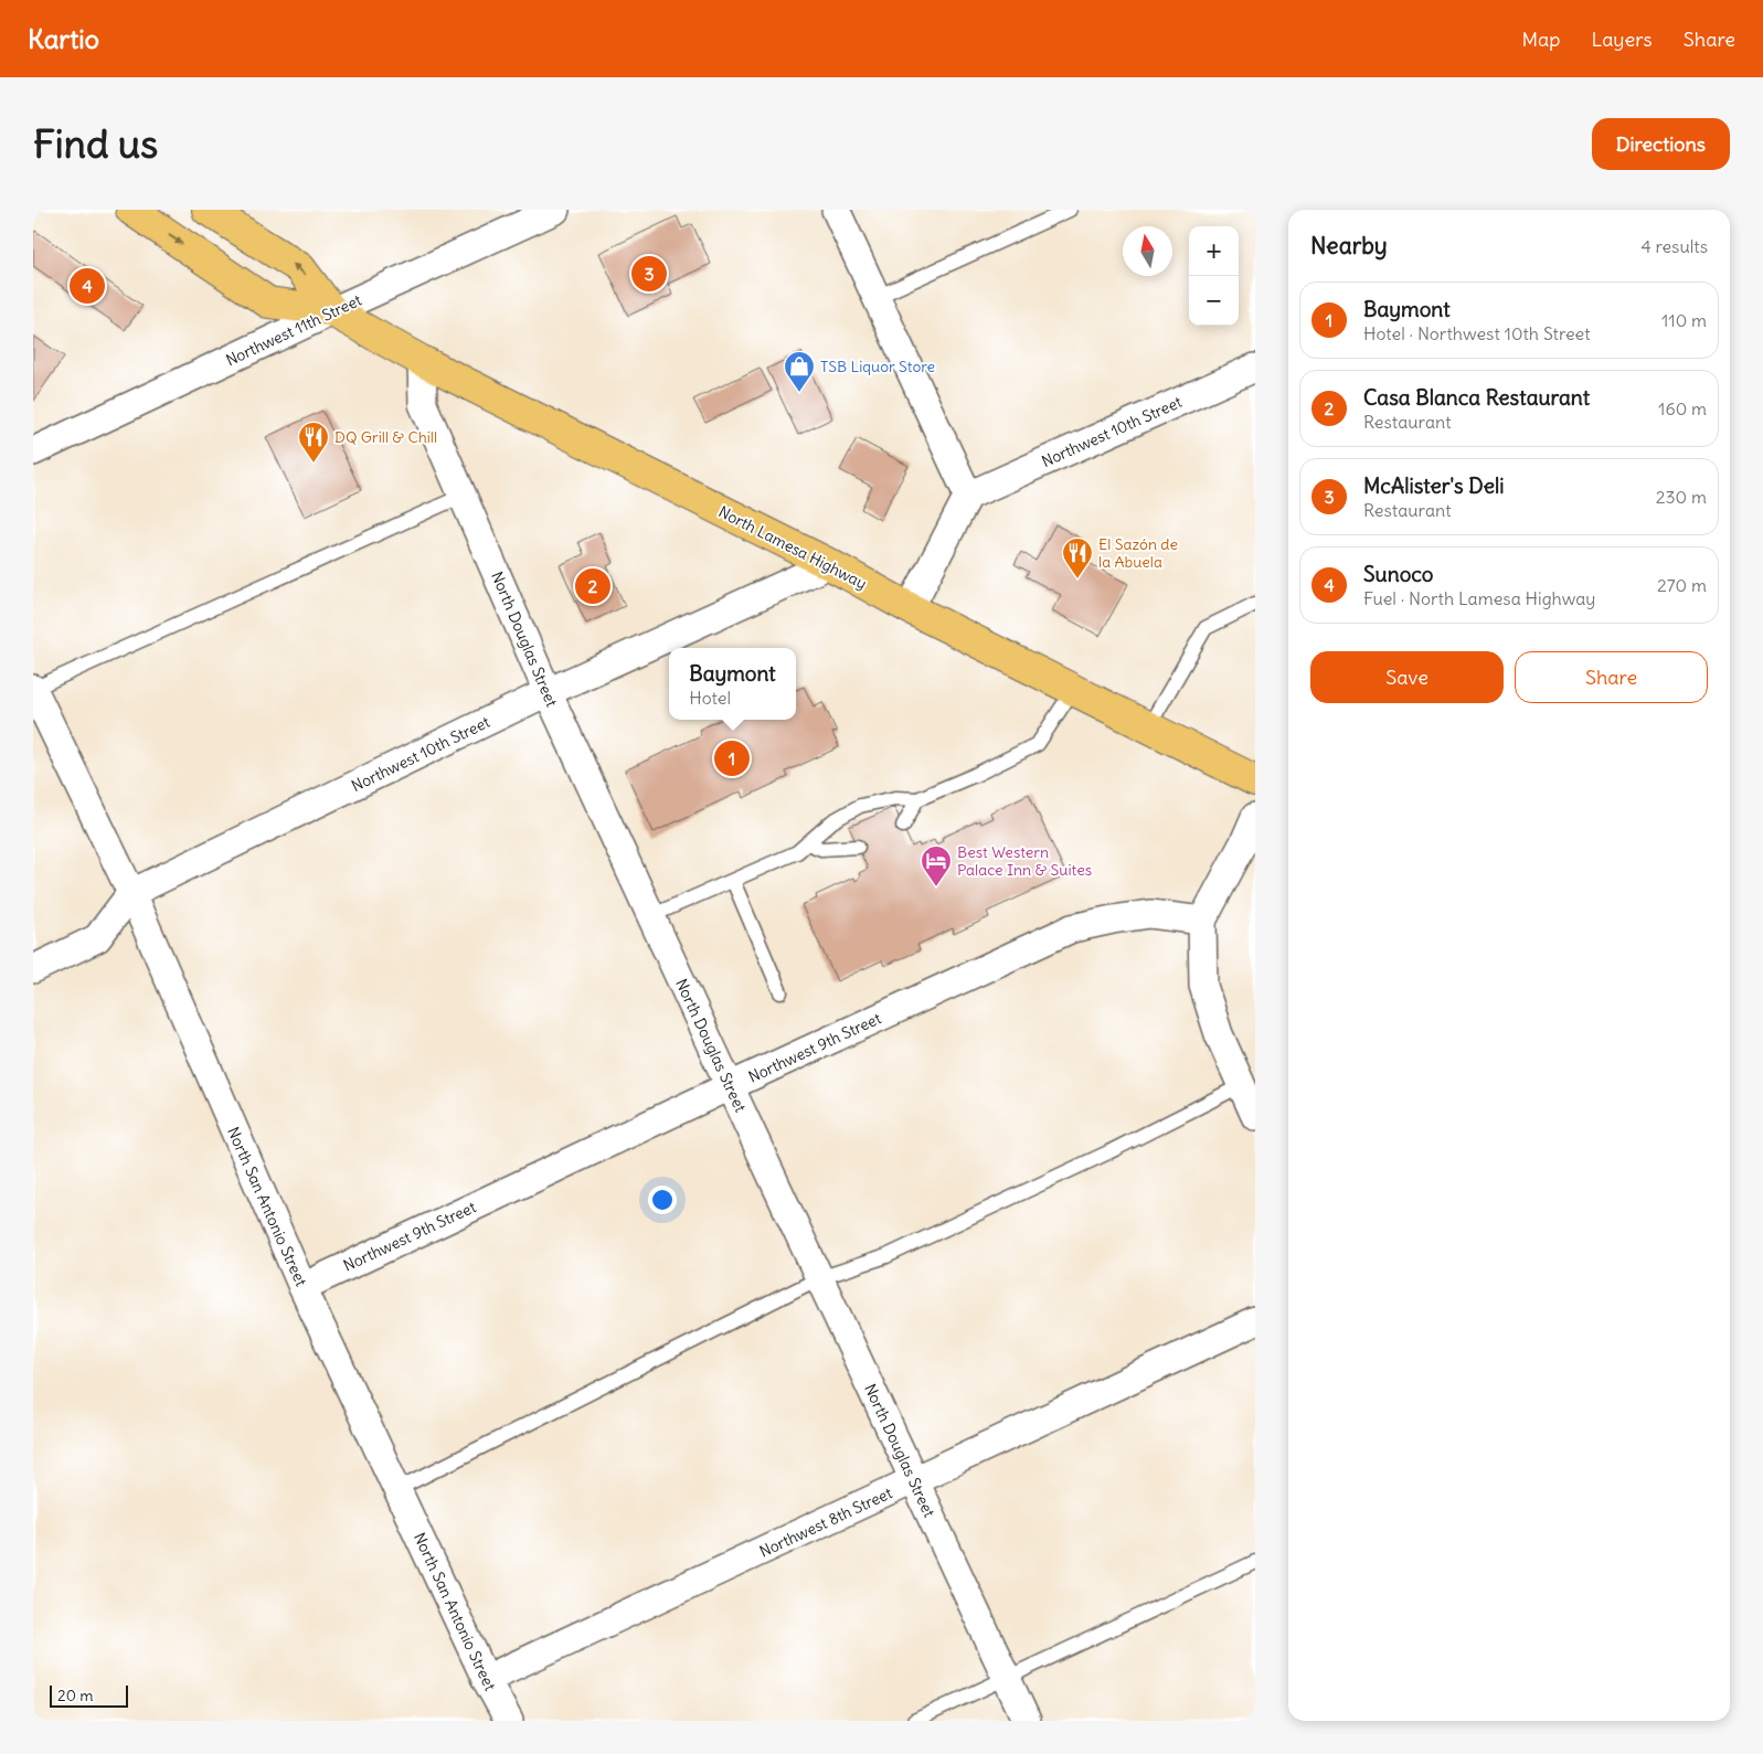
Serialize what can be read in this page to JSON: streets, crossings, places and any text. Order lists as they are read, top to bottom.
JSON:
{
  "streets": {
    "main road": ["North Lamesa Highway"],
    "street": [
      "Northwest 11th Street",
      "Northwest 10th Street",
      "North Douglas Street",
      "Northwest 9th Street",
      "North San Antonio Street",
      "Northwest 8th Street"
    ]
  },
  "crossings": [
    ["Northwest 11th Street", "North Lamesa Highway"],
    ["Northwest 10th Street", "North Lamesa Highway"],
    ["Northwest 10th Street", "North Douglas Street"],
    ["Northwest 10th Street", "North San Antonio Street"],
    ["North Lamesa Highway", "North Douglas Street"],
    ["North Douglas Street", "Northwest 9th Street"],
    ["North Douglas Street", "Northwest 8th Street"],
    ["Northwest 9th Street", "North San Antonio Street"],
    ["North San Antonio Street", "Northwest 8th Street"]
  ],
  "places": {
    "shop": ["TSB Liquor Store"],
    "restaurant": ["DQ Grill & Chill", "El Sazón de la Abuela"],
    "hotel": ["Best Western Palace Inn & Suites"]
  },
  "scale_bar": "20 m",
  "north": "top",
  "page": {
    "header": "Kartio",
    "nav": ["Map", "Layers", "Share"],
    "buttons": [
      "Directions",
      ["Save", "Share"]
    ],
    "title": "Find us",
    "heading": ["Nearby", "4 results"],
    "map_buttons": ["+", "−"],
    "pins": [
      "3",
      "4",
      "2",
      "1"
    ],
    "list": [
      {
        "mark": "1",
        "name": "Baymont",
        "note": "Hotel · Northwest 10th Street",
        "value": "110 m"
      },
      {
        "mark": "2",
        "name": "Casa Blanca Restaurant",
        "note": "Restaurant",
        "value": "160 m"
      },
      {
        "mark": "3",
        "name": "McAlister's Deli",
        "note": "Restaurant",
        "value": "230 m"
      },
      {
        "mark": "4",
        "name": "Sunoco",
        "note": "Fuel · North Lamesa Highway",
        "value": "270 m"
      }
    ],
    "popup": ["Baymont", "Hotel"],
    "scale": "20 m"
  }
}
